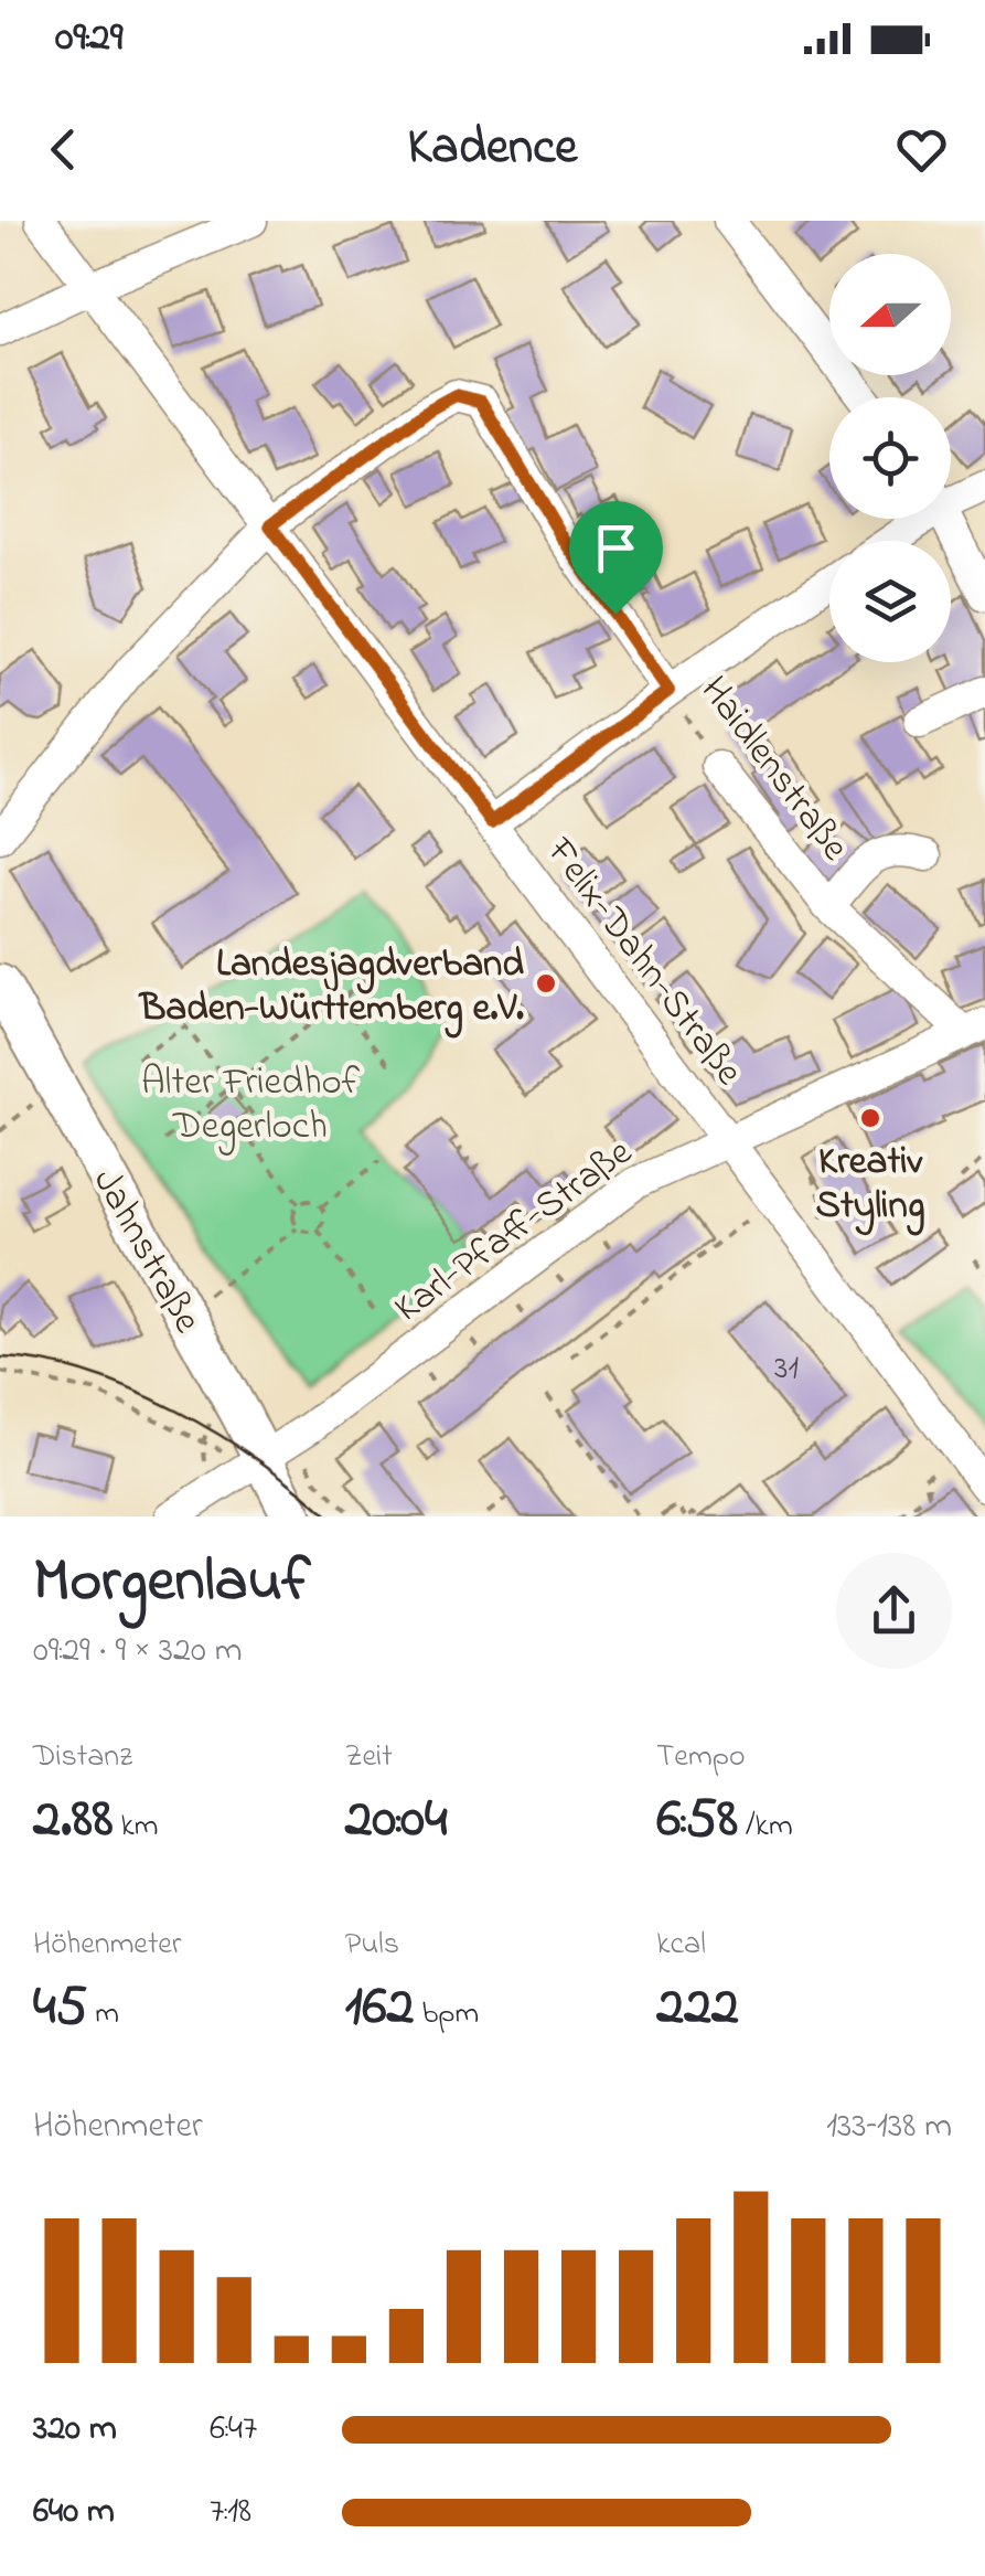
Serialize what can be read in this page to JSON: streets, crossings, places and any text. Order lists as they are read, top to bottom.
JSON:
{
  "streets": {
    "main road": ["Jahnstraße"],
    "street": ["Haidlenstraße", "Felix-Dahn-Straße", "Karl-Pfaff-Straße"]
  },
  "crossings": [
    ["Haidlenstraße", "Felix-Dahn-Straße"],
    ["Haidlenstraße", "Karl-Pfaff-Straße"],
    ["Felix-Dahn-Straße", "Karl-Pfaff-Straße"],
    ["Karl-Pfaff-Straße", "Jahnstraße"]
  ],
  "parks": ["Alter Friedhof Degerloch"],
  "places": ["Landesjagdverband Baden-Württemberg e.V.", "Kreativ Styling"],
  "house_numbers": ["31"],
  "north": "left",
  "page": {
    "status": "09:29",
    "header": "Kadence",
    "heading": ["Morgenlauf", "09:29 · 9 × 320 m"],
    "stats": [
      ["Distanz", "2.88 km"],
      ["Zeit", "20:04"],
      ["Tempo", "6:58 /km"],
      ["Höhenmeter", "45 m"],
      ["Puls", "162 bpm"],
      ["kcal", "222"]
    ],
    "chart": ["Höhenmeter", "133–138 m"],
    "list": [
      {
        "name": "320 m",
        "note": "6:47"
      },
      {
        "name": "640 m",
        "note": "7:18"
      }
    ]
  }
}
